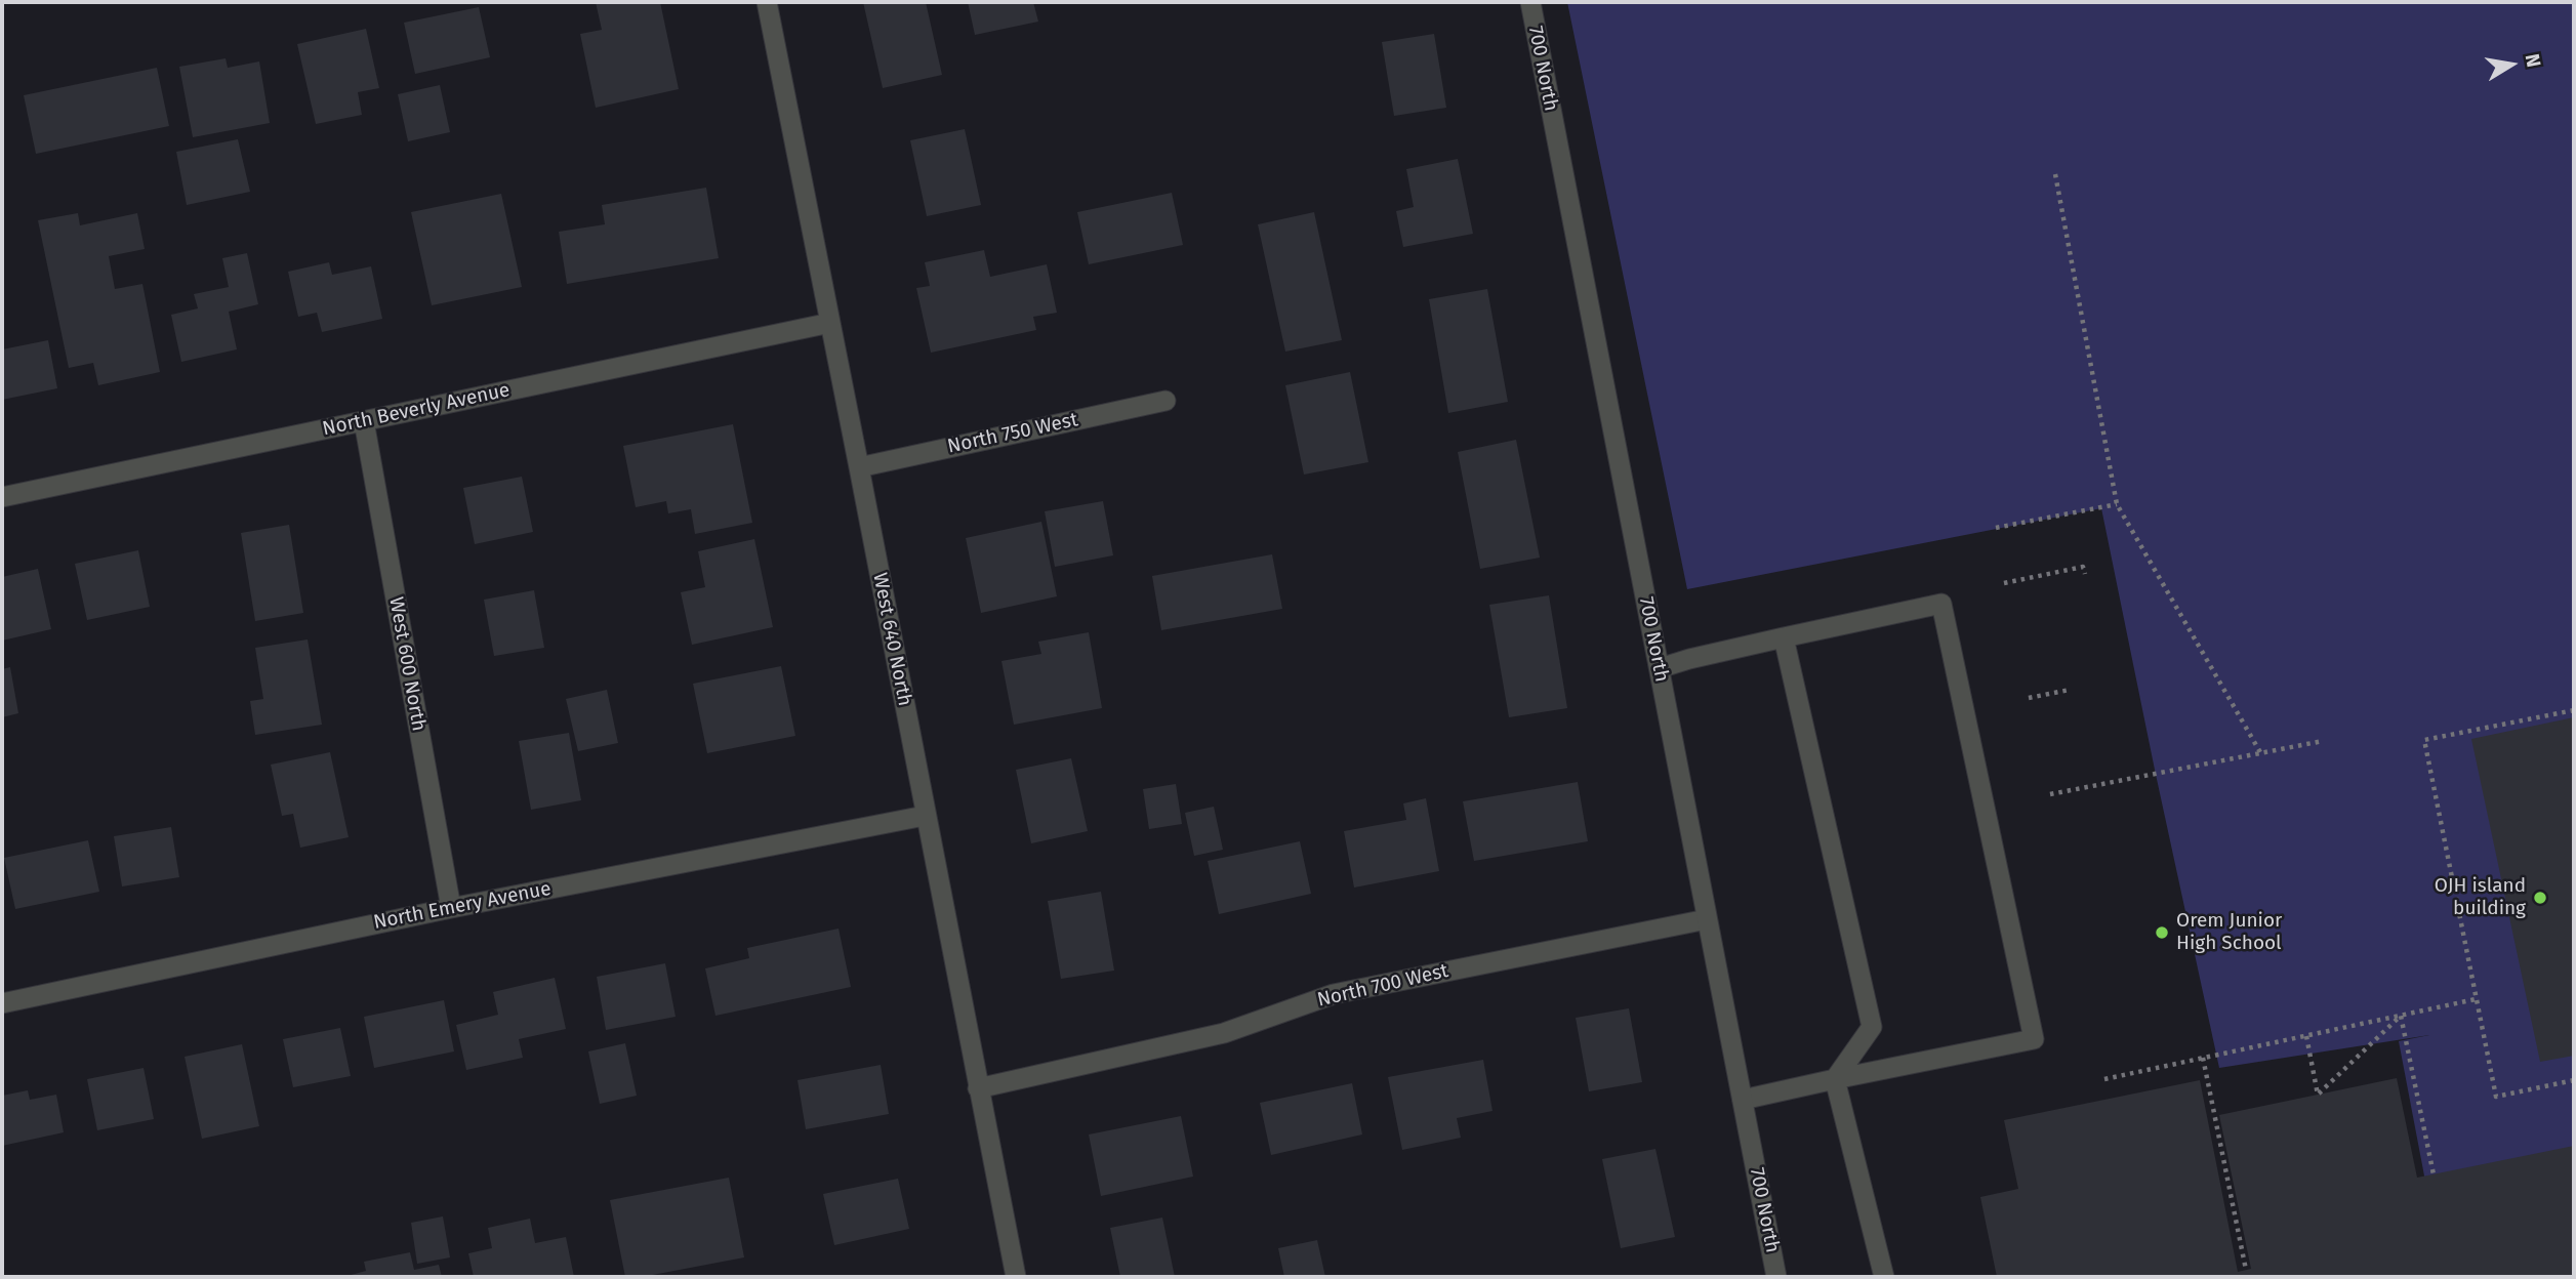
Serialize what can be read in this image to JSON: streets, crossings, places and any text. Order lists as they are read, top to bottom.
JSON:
{
  "streets": {
    "street": [
      "700 North",
      "North Beverly Avenue",
      "North 750 West",
      "West 640 North",
      "West 600 North",
      "North Emery Avenue",
      "North 700 West"
    ]
  },
  "crossings": [
    ["700 North", "North 700 West"],
    ["North Beverly Avenue", "West 640 North"],
    ["North Beverly Avenue", "West 600 North"],
    ["North 750 West", "West 640 North"],
    ["West 640 North", "North Emery Avenue"],
    ["West 640 North", "North 700 West"],
    ["West 600 North", "North Emery Avenue"]
  ],
  "places": ["OJH island building", "Orem Junior High School"],
  "north": "right"
}
